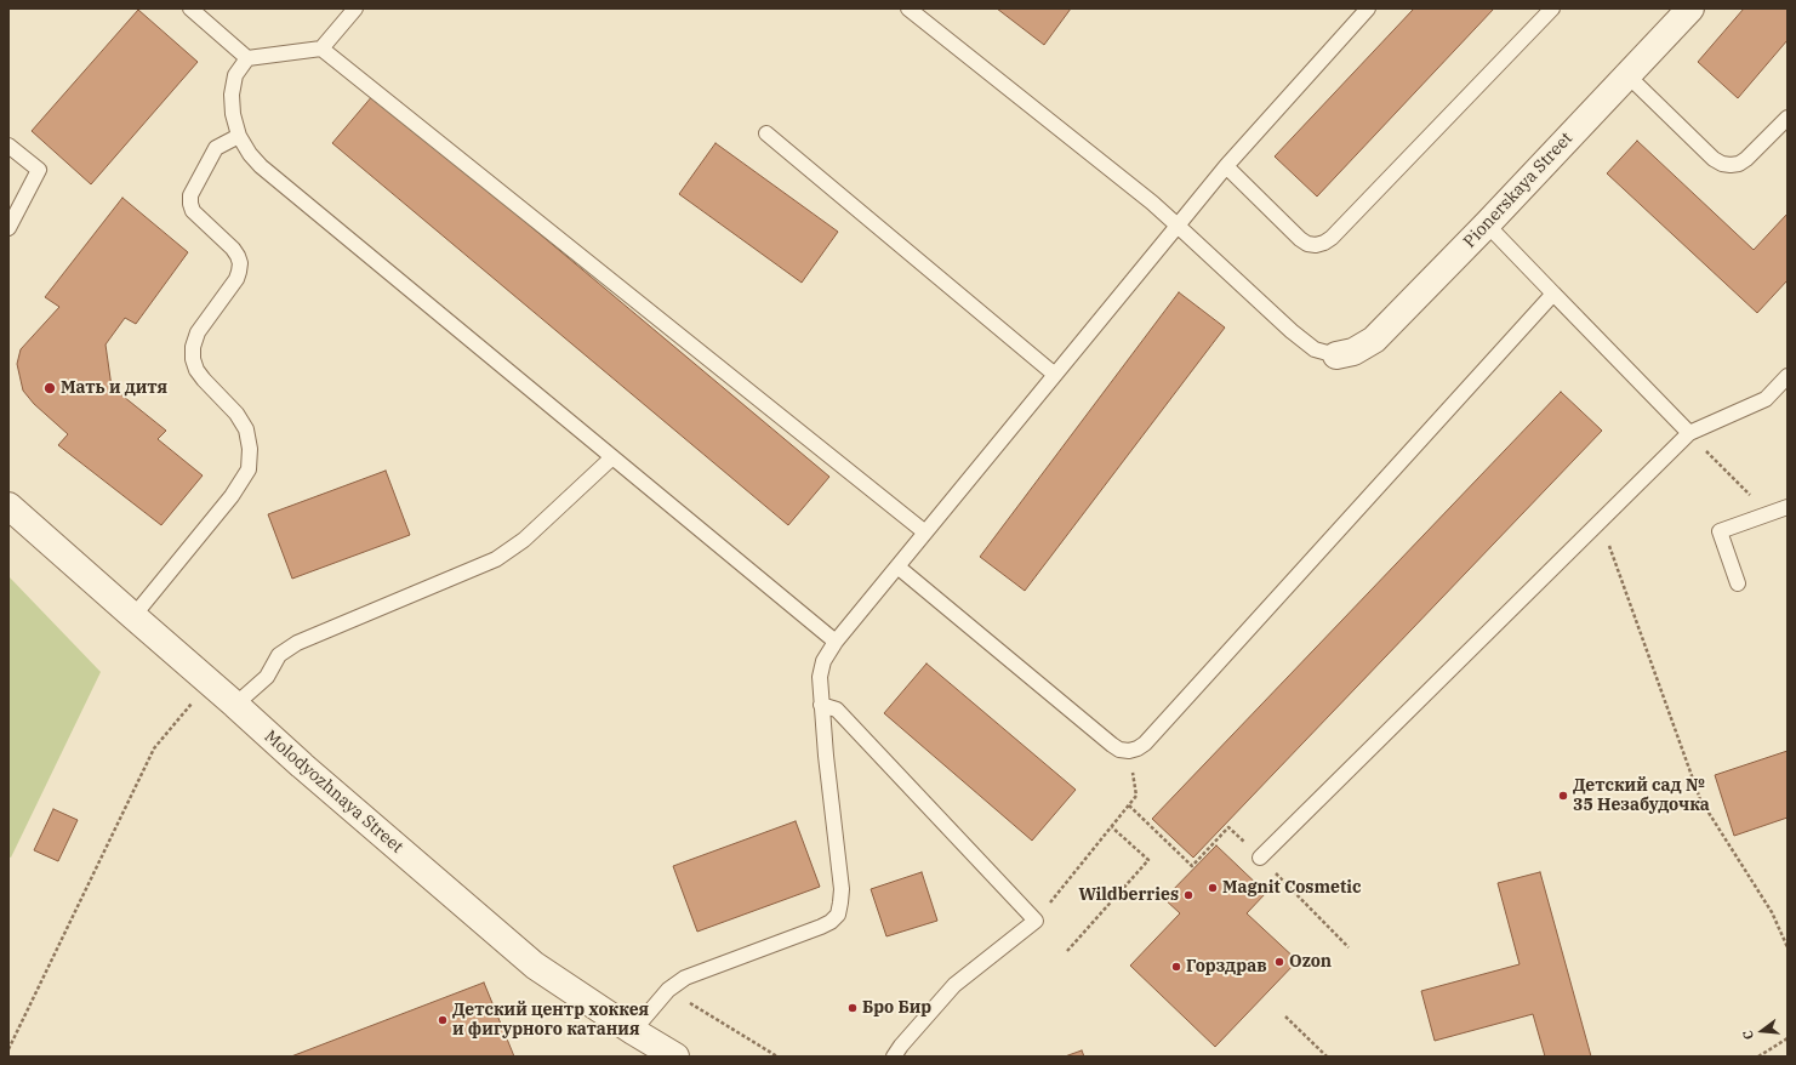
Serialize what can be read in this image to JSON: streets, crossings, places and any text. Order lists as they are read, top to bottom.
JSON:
{
  "streets": {
    "street": ["Pionerskaya Street", "Molodyozhnaya Street"]
  },
  "places": [
    "Мать и дитя",
    "Детский сад № 35 Незабудочка",
    "Magnit Cosmetic",
    "Wildberries",
    "Ozon",
    "Горздрав",
    "Бро Бир",
    "Детский центр хоккея и фигурного катания"
  ],
  "north": "left"
}
